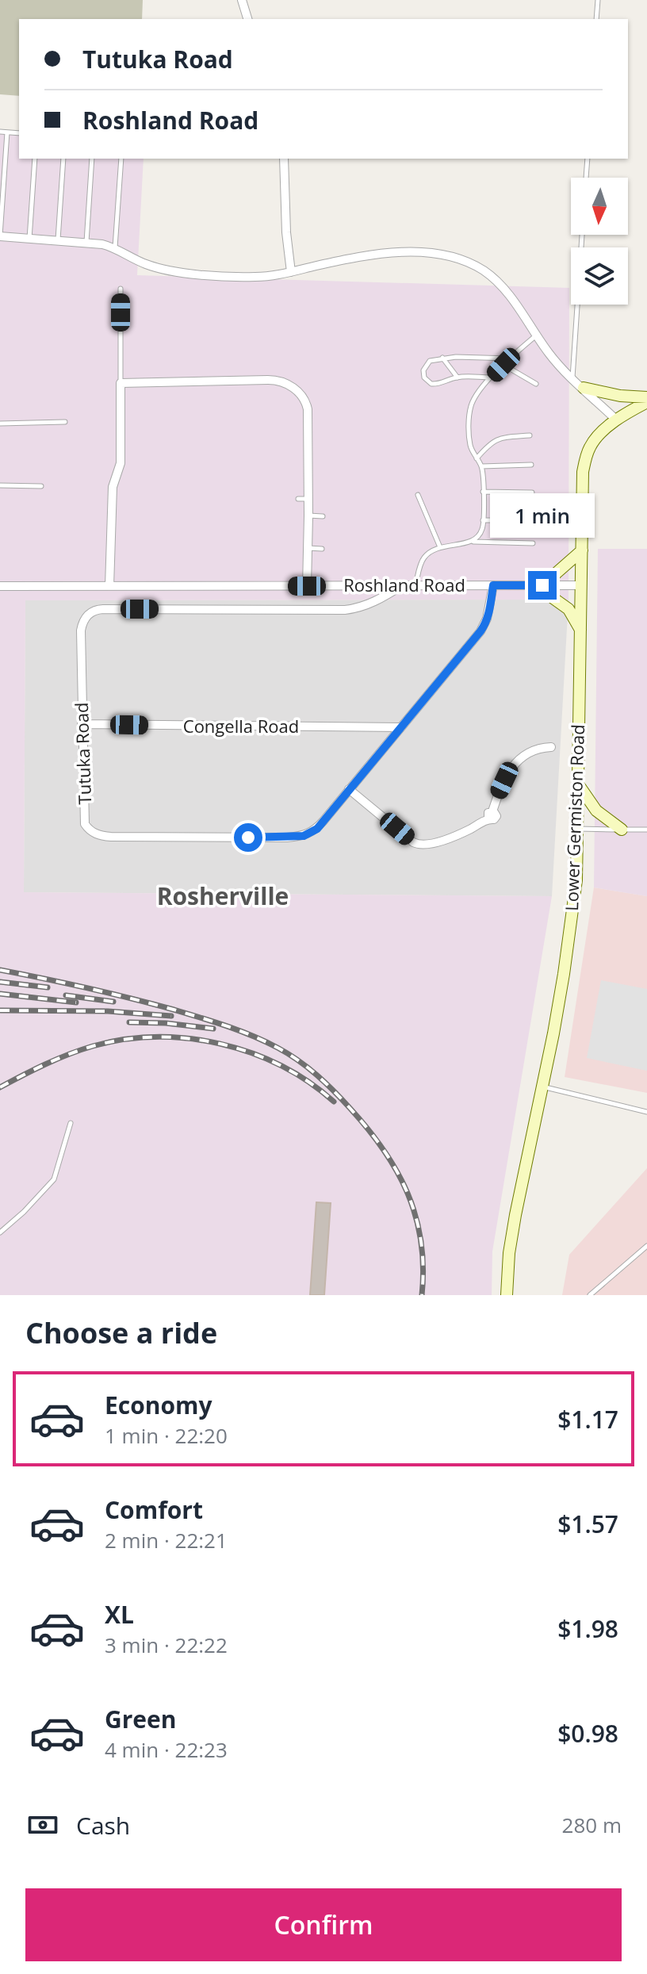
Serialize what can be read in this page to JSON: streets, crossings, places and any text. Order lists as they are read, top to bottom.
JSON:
{
  "streets": {
    "street": [
      "Roshland Road",
      "Congella Road",
      "Tutuka Road",
      "Lower Germiston Road"
    ]
  },
  "crossings": [
    ["Roshland Road", "Tutuka Road"],
    ["Roshland Road", "Lower Germiston Road"],
    ["Congella Road", "Tutuka Road"]
  ],
  "districts": ["Rosherville"],
  "north": "bottom",
  "page": {
    "banner": ["Tutuka Road", "Roshland Road"],
    "bubble": "1 min",
    "heading": "Choose a ride",
    "list": [
      {
        "name": "Economy",
        "note": "1 min · 22:20",
        "value": "$1.17"
      },
      {
        "name": "Comfort",
        "note": "2 min · 22:21",
        "value": "$1.57"
      },
      {
        "name": "XL",
        "note": "3 min · 22:22",
        "value": "$1.98"
      },
      {
        "name": "Green",
        "note": "4 min · 22:23",
        "value": "$0.98"
      }
    ],
    "pay": ["Cash", "280 m"],
    "buttons": "Confirm"
  }
}
